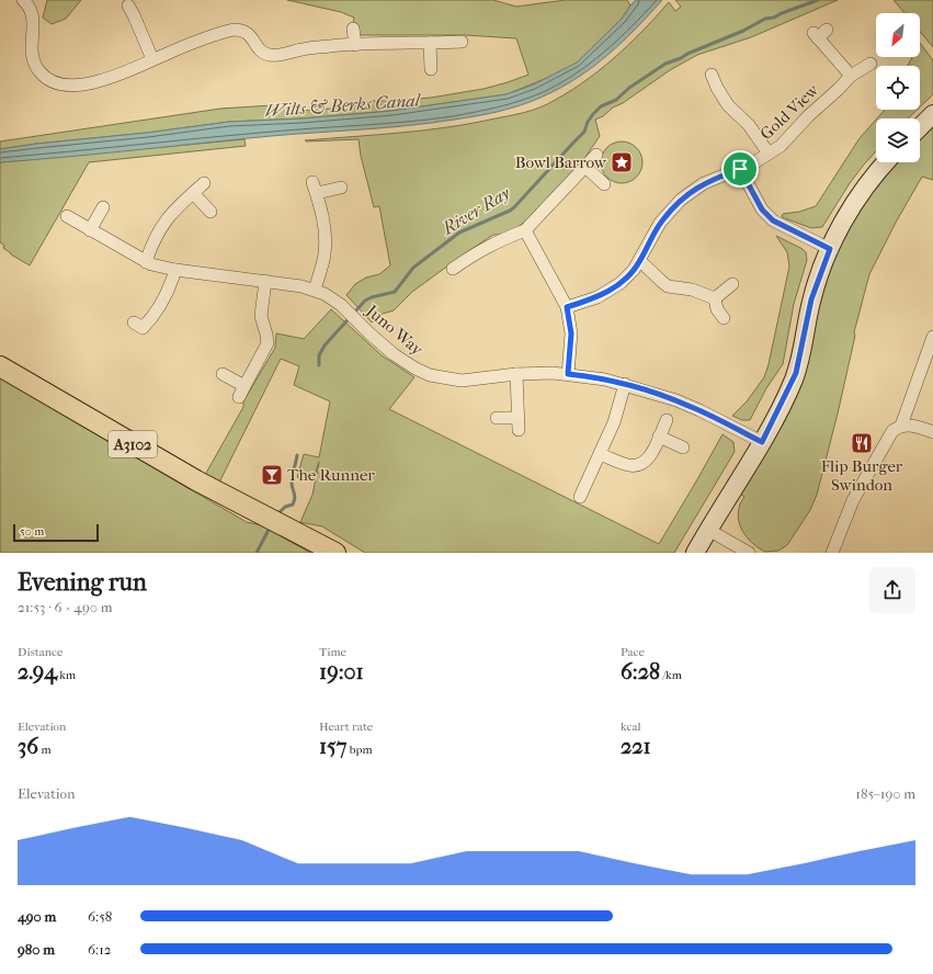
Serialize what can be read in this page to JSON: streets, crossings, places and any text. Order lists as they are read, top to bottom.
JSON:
{
  "streets": {
    "main road": ["A3102"],
    "street": ["Gold View", "Juno Way"]
  },
  "water": ["Wilts & Berks Canal", "River Ray"],
  "places": {
    "place": ["Bowl Barrow"],
    "restaurant": ["Flip Burger Swindon"],
    "bar": ["The Runner"]
  },
  "scale_bar": "50 m",
  "north": "bottom left",
  "page": {
    "scale": "50 m",
    "heading": ["Evening run", "21:53 · 6 × 490 m"],
    "stats": [
      ["Distance", "2.94 km"],
      ["Time", "19:01"],
      ["Pace", "6:28 /km"],
      ["Elevation", "36 m"],
      ["Heart rate", "157 bpm"],
      ["kcal", "221"]
    ],
    "chart": ["Elevation", "185–190 m"],
    "list": [
      {
        "name": "490 m",
        "note": "6:58"
      },
      {
        "name": "980 m",
        "note": "6:12"
      }
    ]
  }
}
